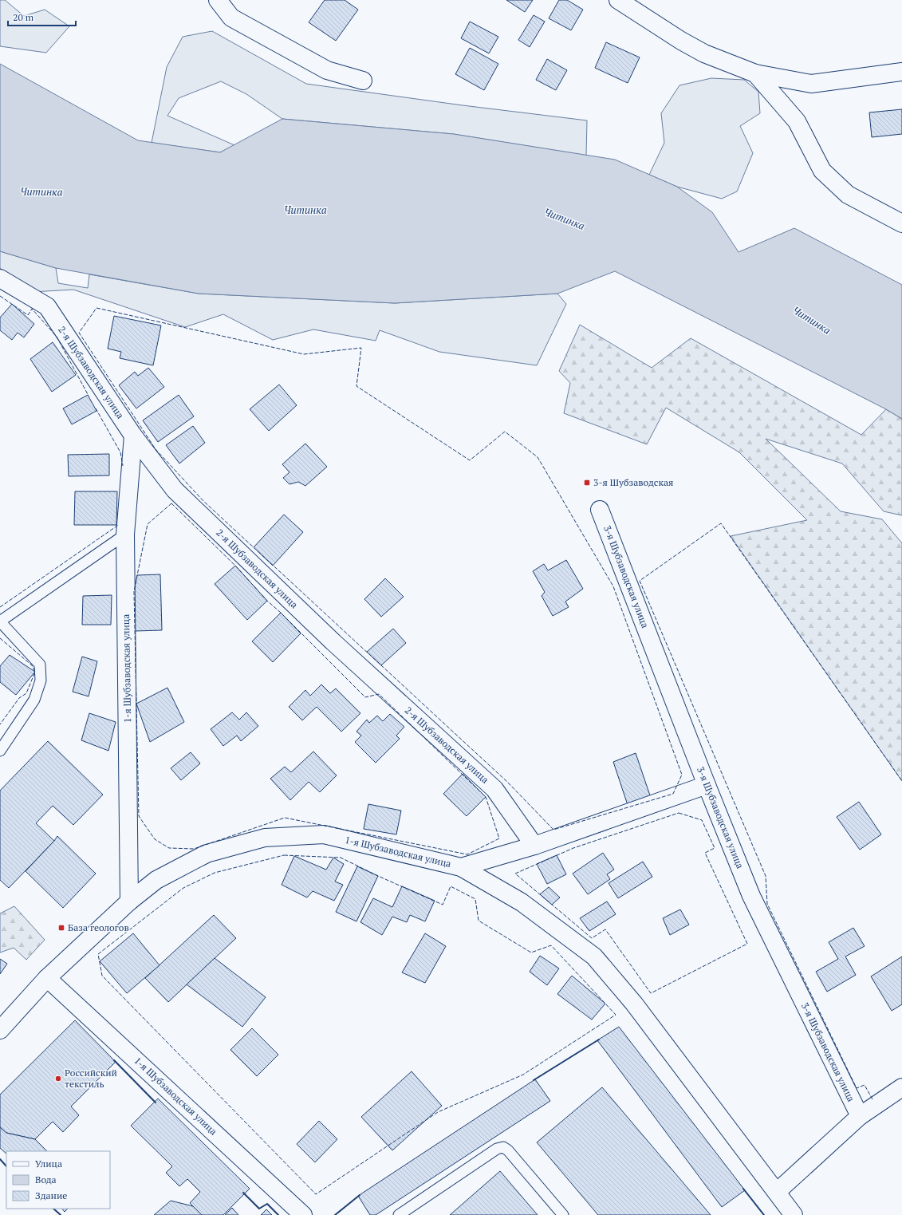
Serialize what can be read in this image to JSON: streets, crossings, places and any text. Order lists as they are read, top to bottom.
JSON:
{
  "streets": {
    "street": ["2-я Шубзаводская улица", "3-я Шубзаводская улица", "1-я Шубзаводская улица"]
  },
  "crossings": [
    ["2-я Шубзаводская улица", "1-я Шубзаводская улица"]
  ],
  "water": ["Читинка"],
  "places": {
    "transit": ["3-я Шубзаводская", "База геологов"],
    "other": ["Российский текстиль"]
  },
  "legend": ["Улица", "Вода", "Здание"],
  "scale_bar": "20 m"
}
